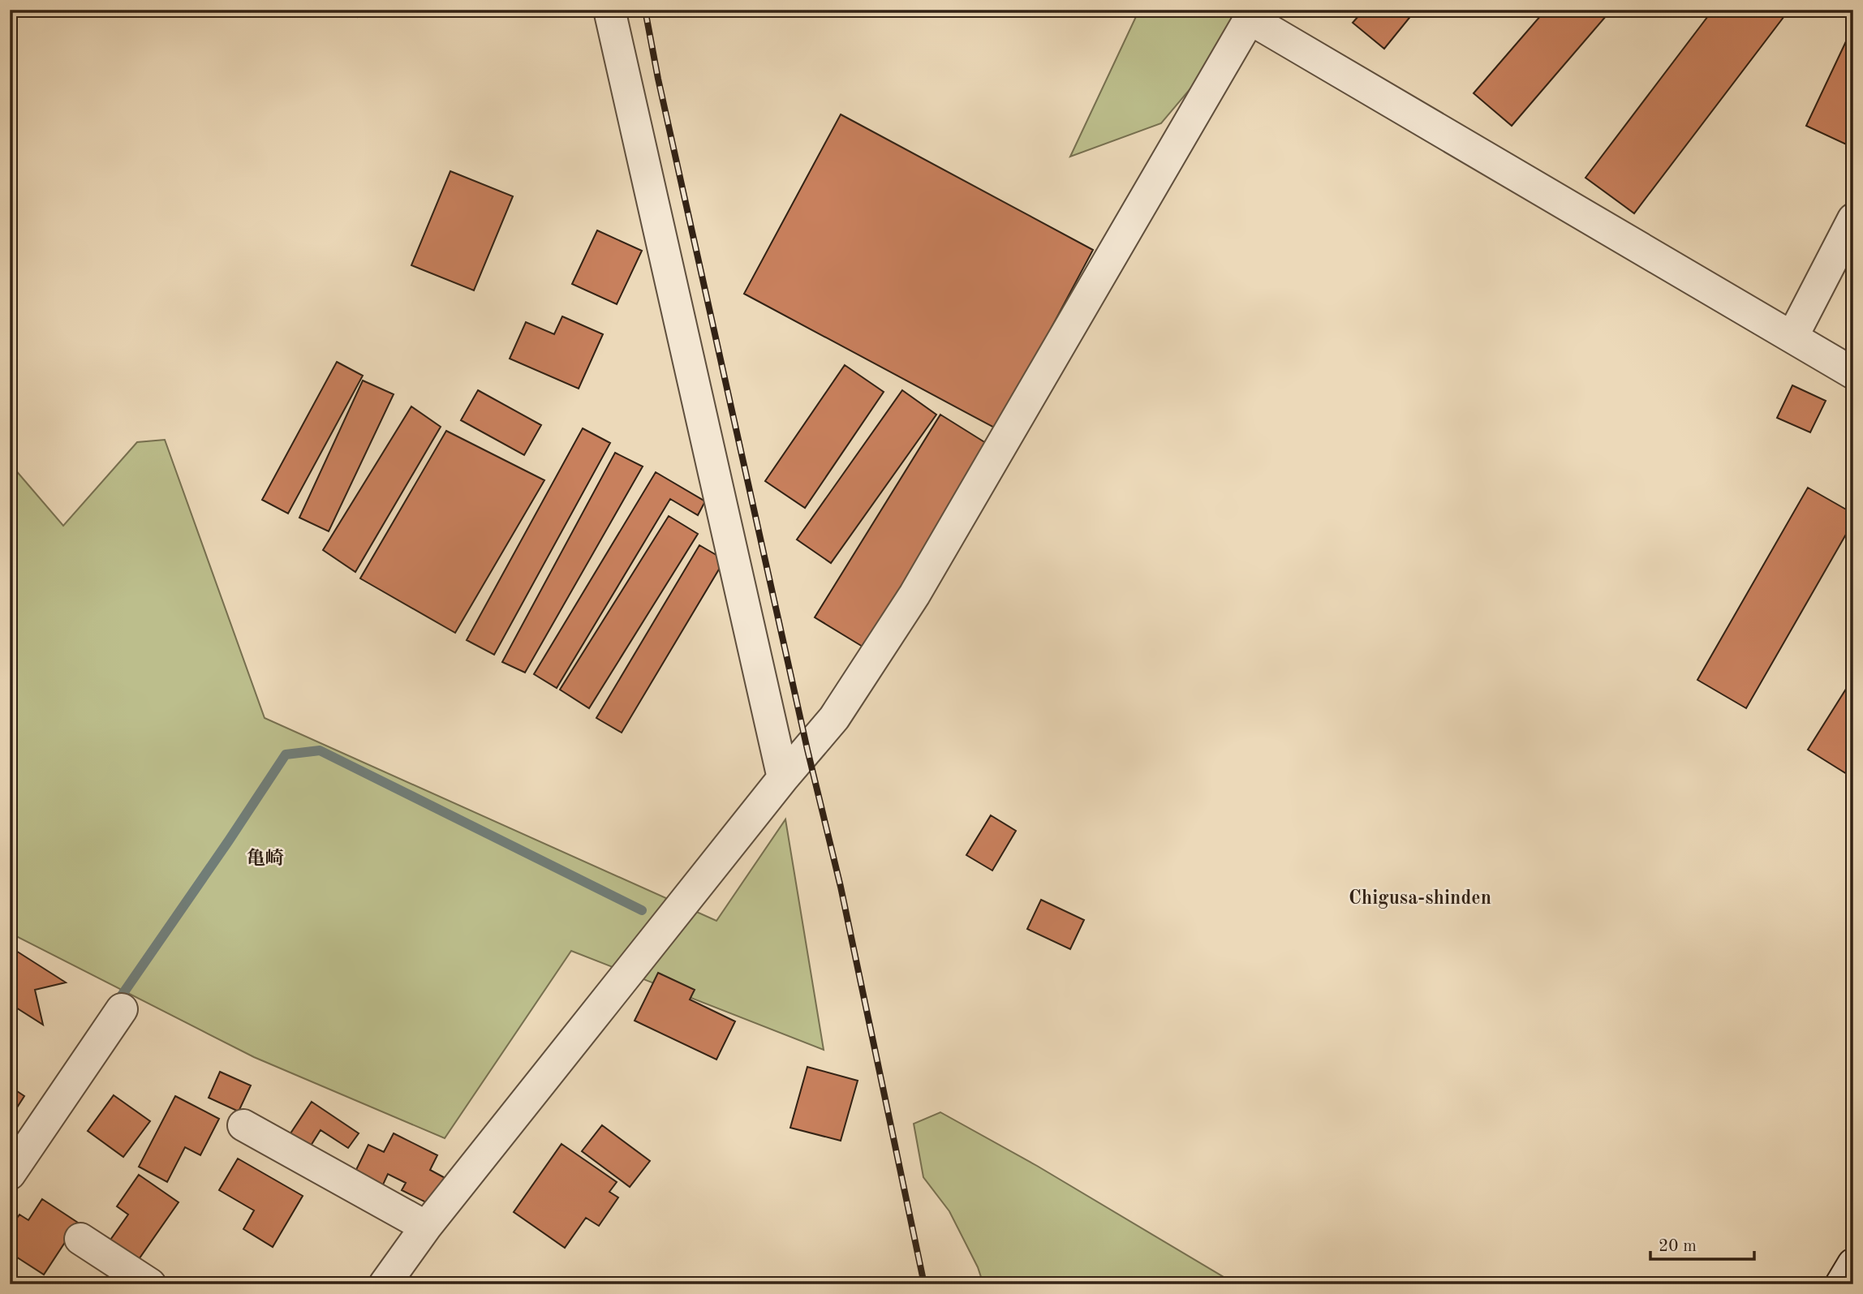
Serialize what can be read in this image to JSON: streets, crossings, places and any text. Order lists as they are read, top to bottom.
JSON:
{
  "districts": ["亀崎", "Chigusa-shinden"],
  "scale_bar": "20 m"
}
